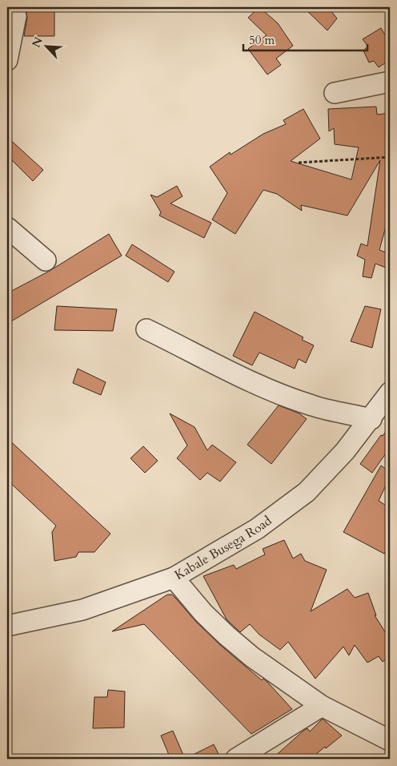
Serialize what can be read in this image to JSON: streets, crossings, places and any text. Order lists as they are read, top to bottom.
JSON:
{
  "streets": {
    "street": ["Kabale Busega Road"]
  },
  "scale_bar": "50 m",
  "north": "top left"
}
